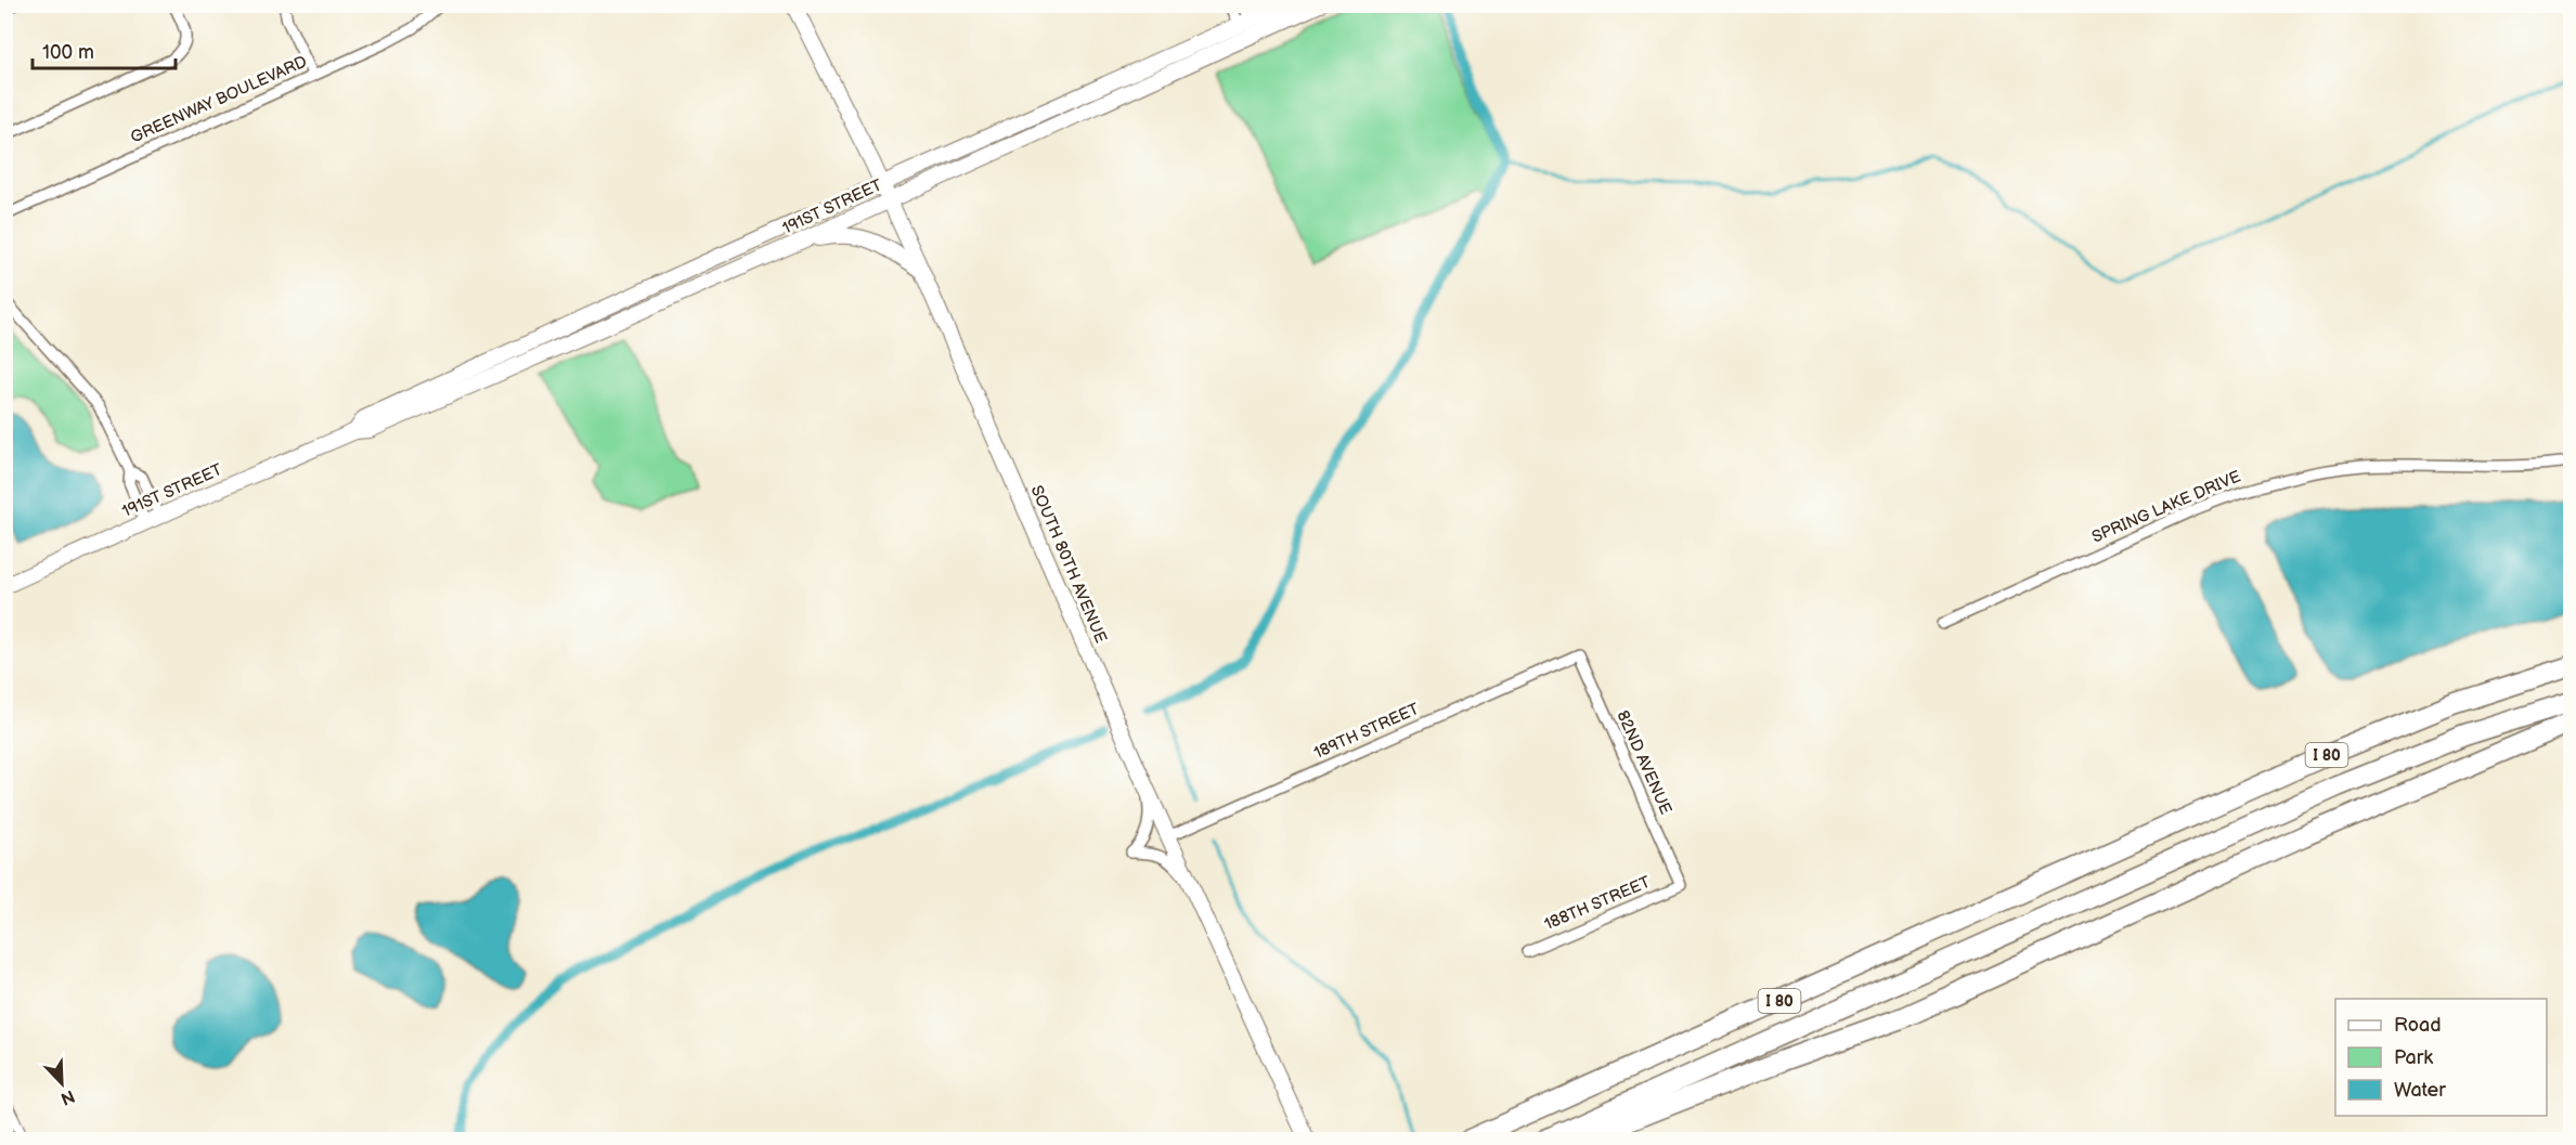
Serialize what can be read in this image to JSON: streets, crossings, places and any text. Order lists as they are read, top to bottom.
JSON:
{
  "streets": {
    "highway": ["I 80"],
    "main road": ["191ST STREET", "SOUTH 80TH AVENUE"],
    "street": [
      "GREENWAY BOULEVARD",
      "SPRING LAKE DRIVE",
      "189TH STREET",
      "82ND AVENUE",
      "188TH STREET"
    ]
  },
  "crossings": [
    ["191ST STREET", "SOUTH 80TH AVENUE"],
    ["SOUTH 80TH AVENUE", "189TH STREET"],
    ["189TH STREET", "82ND AVENUE"],
    ["82ND AVENUE", "188TH STREET"]
  ],
  "legend": ["Road", "Park", "Water"],
  "scale_bar": "100 m",
  "north": "bottom right"
}
